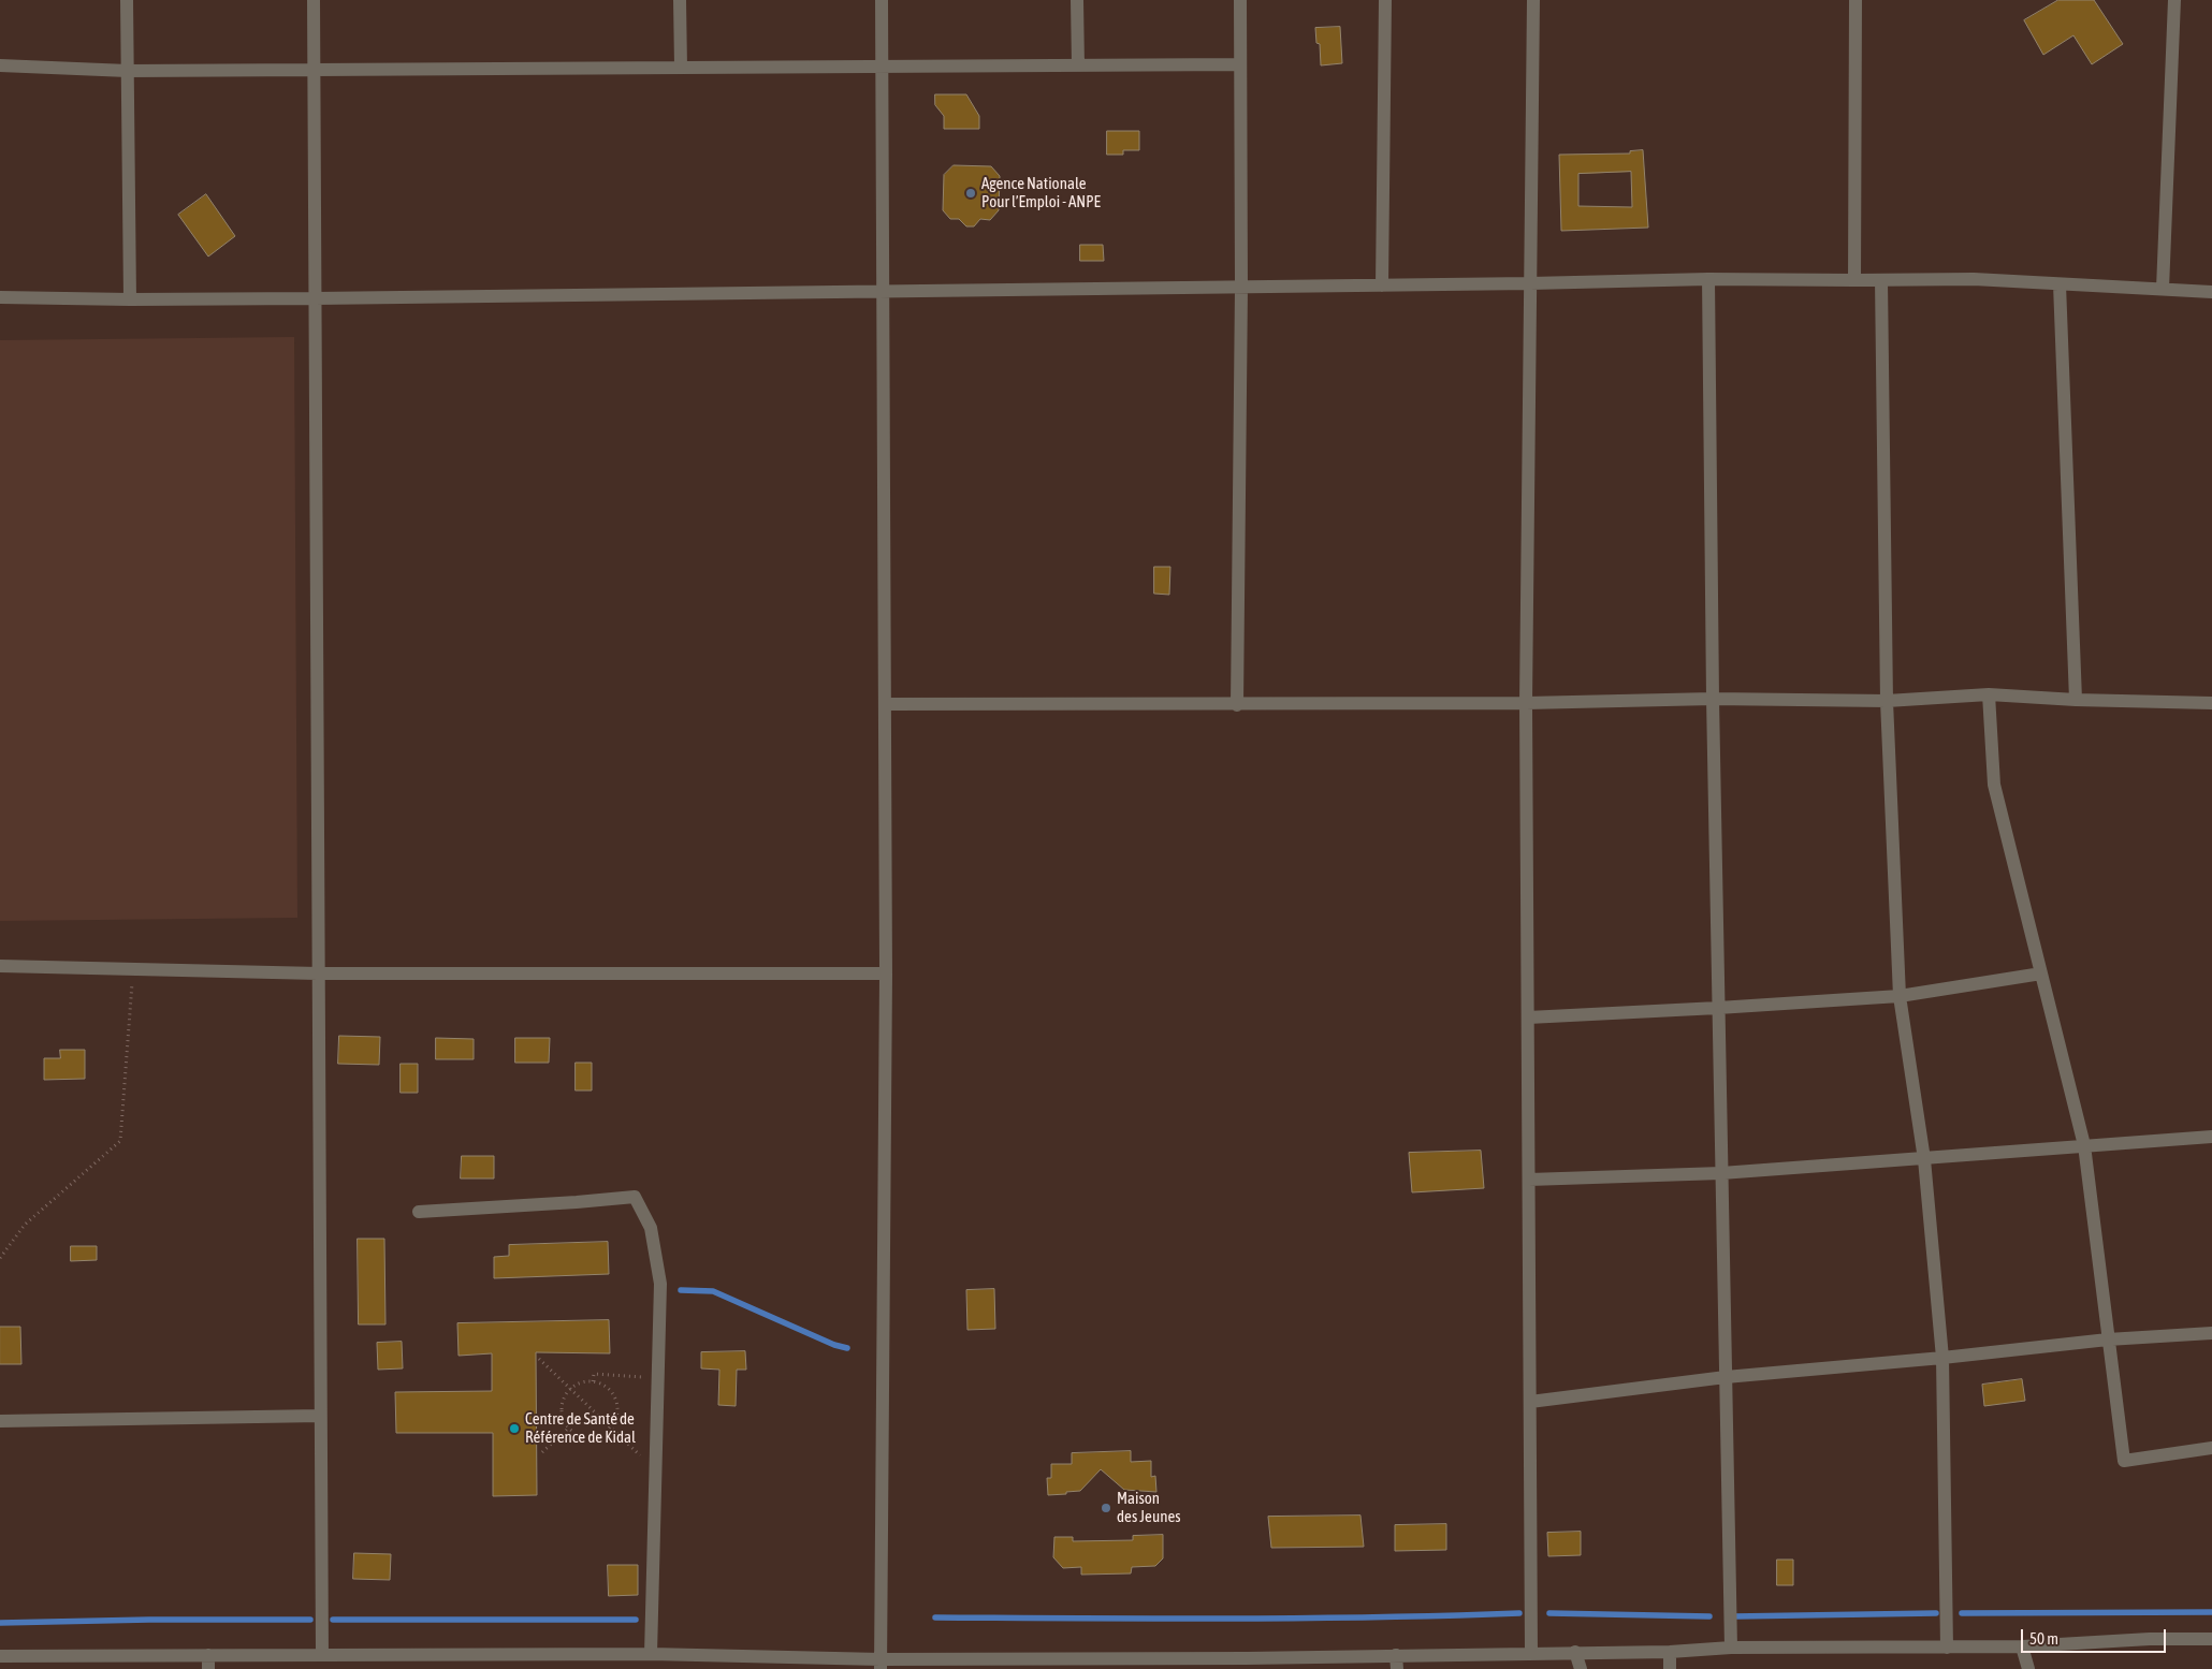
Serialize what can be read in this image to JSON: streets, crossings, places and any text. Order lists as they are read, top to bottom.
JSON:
{
  "places": ["Agence Nationale Pour l’Emploi - ANPE", "Centre de Santé de Référence de Kidal", "Maison des Jeunes"],
  "scale_bar": "50 m"
}
